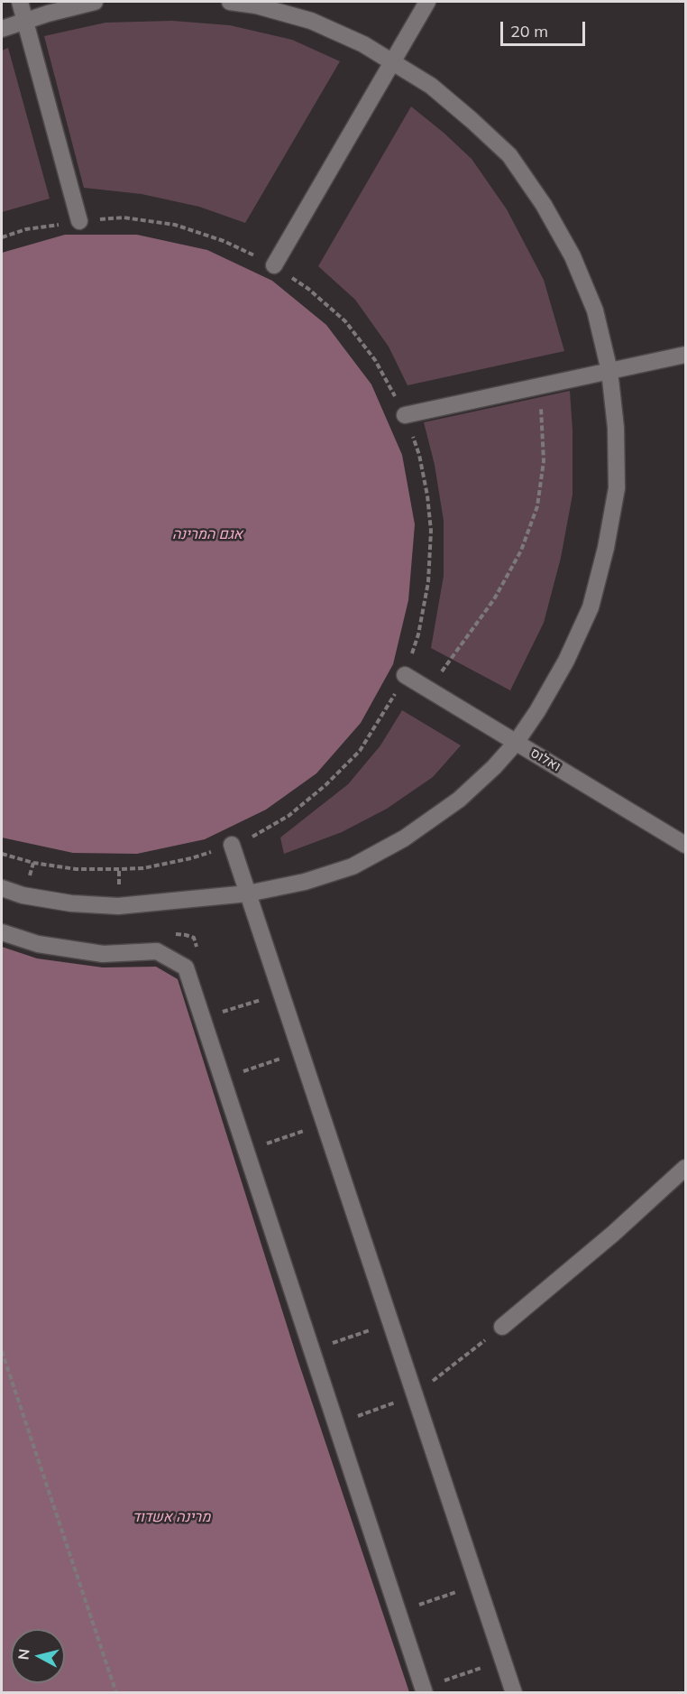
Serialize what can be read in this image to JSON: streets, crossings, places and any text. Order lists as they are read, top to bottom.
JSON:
{
  "streets": {
    "street": ["ואלוס"]
  },
  "water": ["אגם המרינה", "מרינה אשדוד"],
  "scale_bar": "20 m",
  "north": "left"
}
